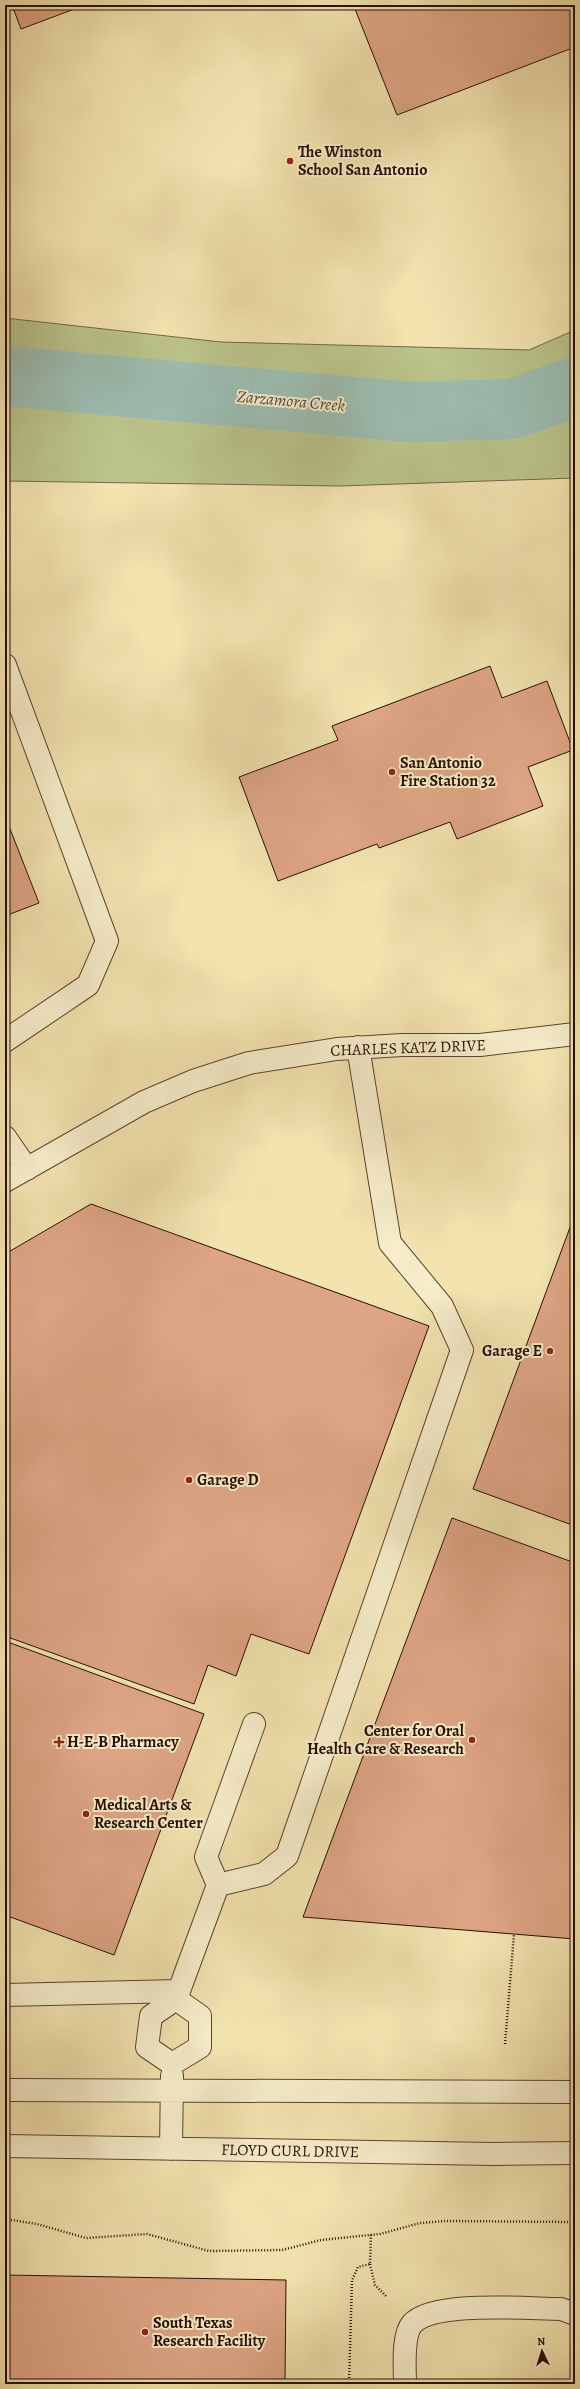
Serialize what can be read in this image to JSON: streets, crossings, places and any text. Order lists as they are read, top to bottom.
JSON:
{
  "streets": {
    "street": ["CHARLES KATZ DRIVE", "FLOYD CURL DRIVE"]
  },
  "water": ["Zarzamora Creek"],
  "places": {
    "other": [
      "The Winston School San Antonio",
      "San Antonio Fire Station 32",
      "Garage E",
      "Garage D",
      "Center for Oral Health Care & Research",
      "Medical Arts & Research Center",
      "South Texas Research Facility"
    ],
    "health": ["H-E-B Pharmacy"]
  },
  "north": "top"
}
